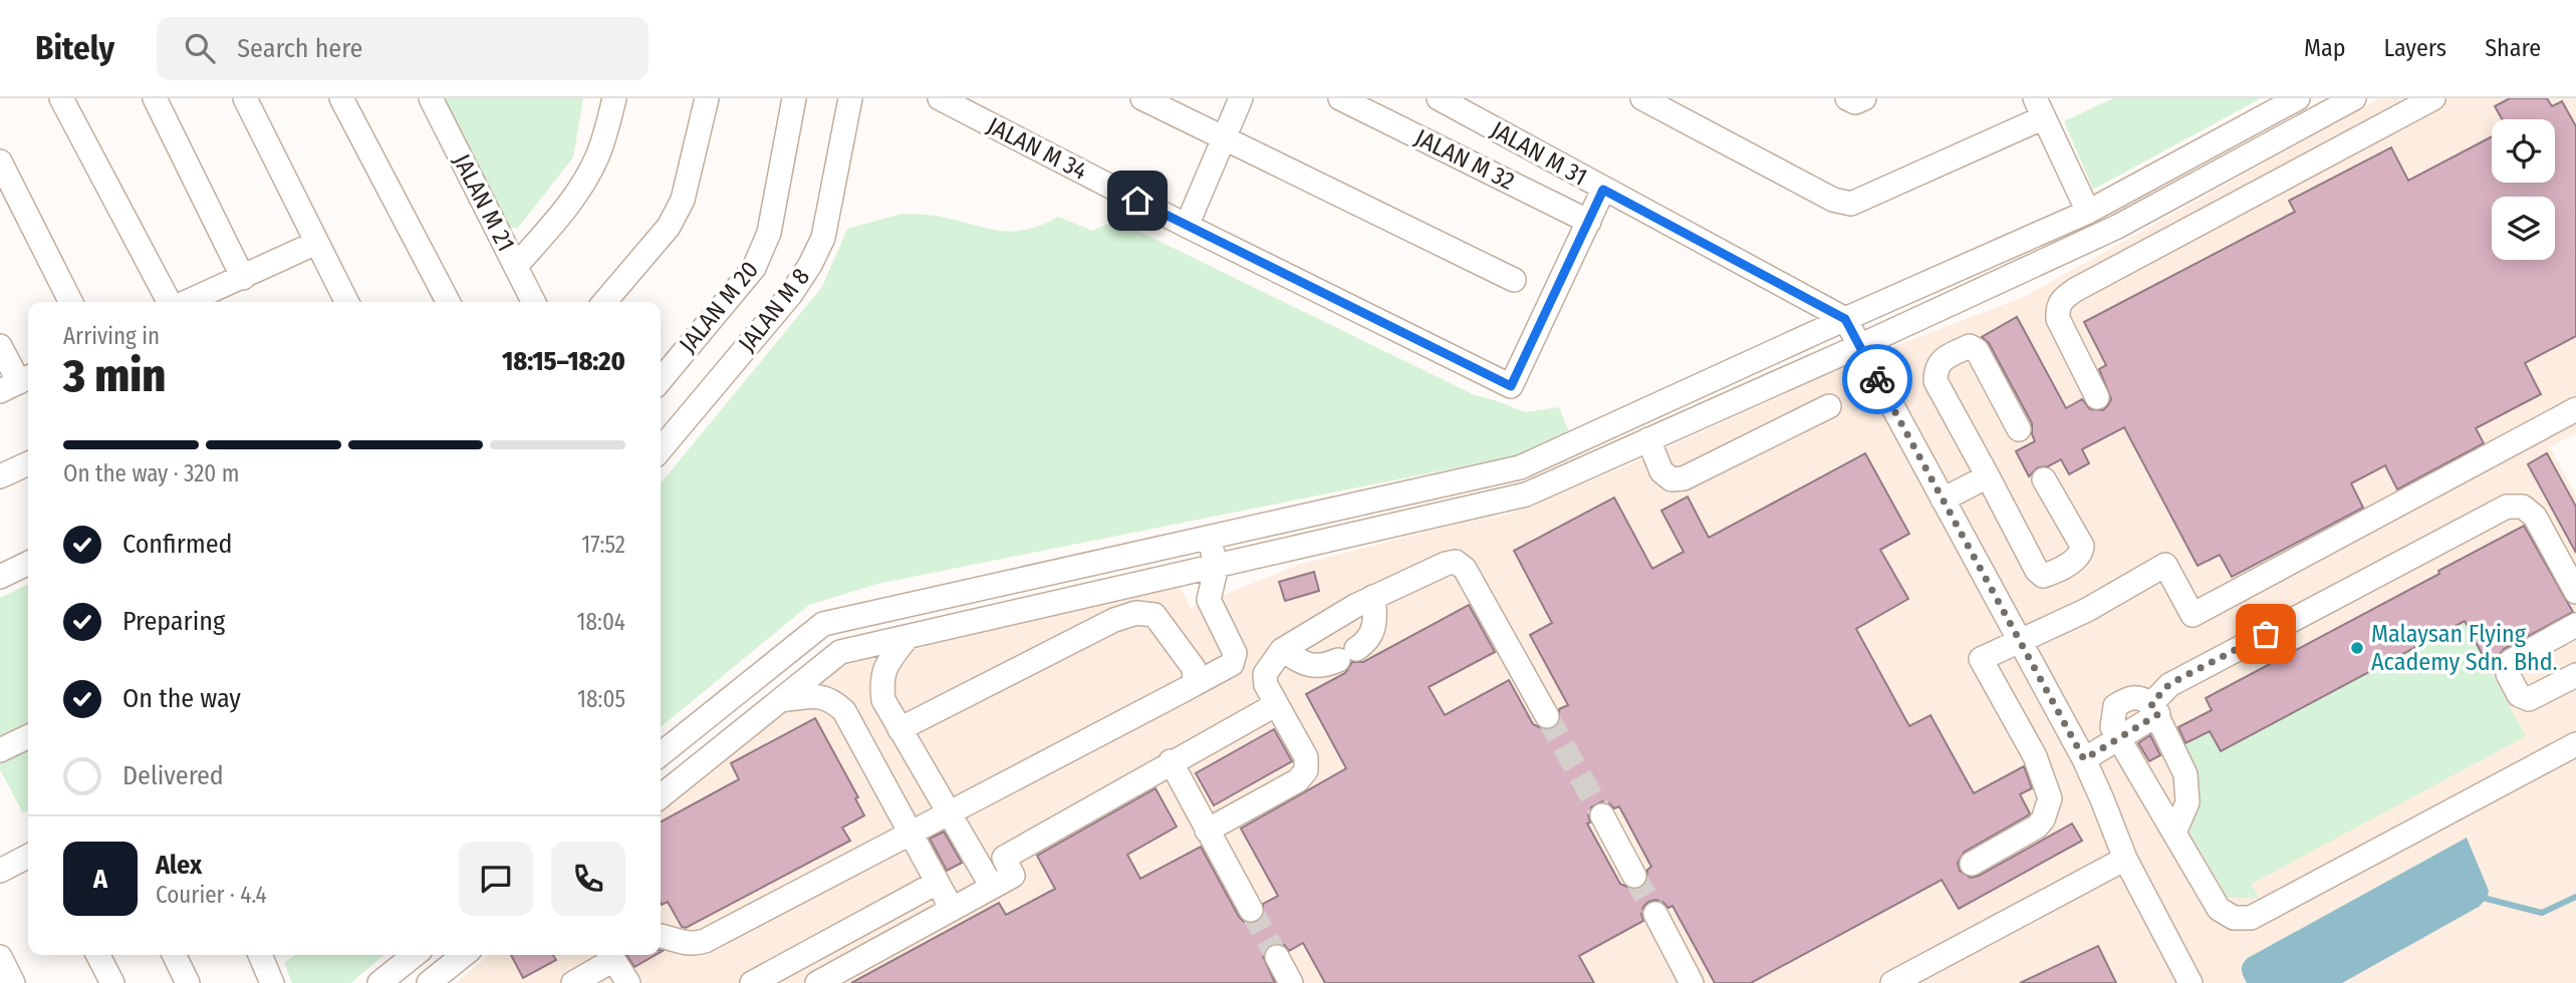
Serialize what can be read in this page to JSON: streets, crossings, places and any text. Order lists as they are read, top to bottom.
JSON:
{
  "streets": {
    "street": [
      "JALAN M 34",
      "JALAN M 31",
      "JALAN M 32",
      "JALAN M 21",
      "JALAN M 20",
      "JALAN M 8"
    ]
  },
  "crossings": [
    ["JALAN M 34", "JALAN M 31"],
    ["JALAN M 31", "JALAN M 32"]
  ],
  "places": ["Malaysan Flying Academy Sdn. Bhd."],
  "page": {
    "header": "Bitely",
    "search": "Search here",
    "nav": ["Map", "Layers", "Share"],
    "heading": ["3 min", "Arriving in", "18:15–18:20"],
    "panel": ["Alex", "Courier · 4.4"],
    "bar": "On the way · 320 m",
    "list": [
      ["Confirmed", "17:52"],
      ["Preparing", "18:04"],
      ["On the way", "18:05"],
      "Delivered"
    ],
    "round": "A"
  }
}
